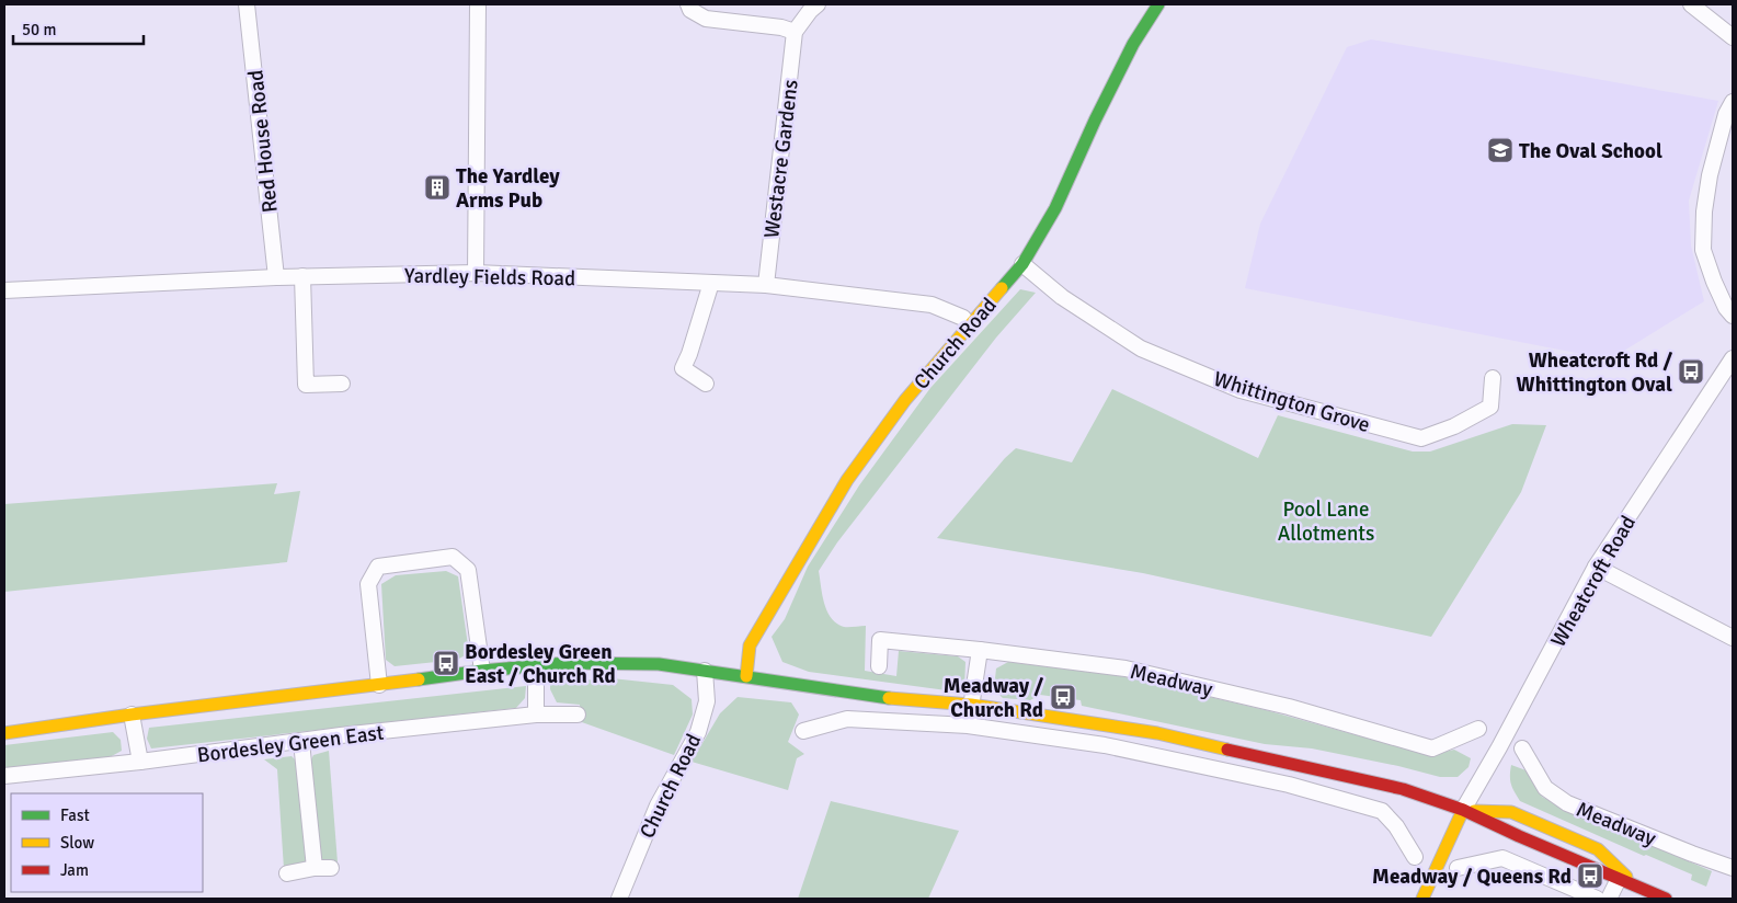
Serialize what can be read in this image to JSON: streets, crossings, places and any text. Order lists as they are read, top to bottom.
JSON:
{
  "streets": {
    "street": [
      "Red House Road",
      "Westacre Gardens",
      "Yardley Fields Road",
      "Church Road",
      "Whittington Grove",
      "Wheatcroft Road",
      "Meadway",
      "Bordesley Green East"
    ]
  },
  "crossings": [
    ["Red House Road", "Yardley Fields Road"],
    ["Westacre Gardens", "Yardley Fields Road"],
    ["Yardley Fields Road", "Church Road"],
    ["Church Road", "Whittington Grove"],
    ["Church Road", "Meadway"],
    ["Wheatcroft Road", "Meadway"]
  ],
  "parks": ["Pool Lane Allotments"],
  "places": {
    "school or university": ["The Oval School"],
    "building": ["The Yardley Arms Pub"],
    "bus stop": [
      "Wheatcroft Rd / Whittington Oval",
      "Bordesley Green East / Church Rd",
      "Meadway / Church Rd",
      "Meadway / Queens Rd"
    ]
  },
  "legend": ["Fast", "Slow", "Jam"],
  "scale_bar": "50 m"
}
